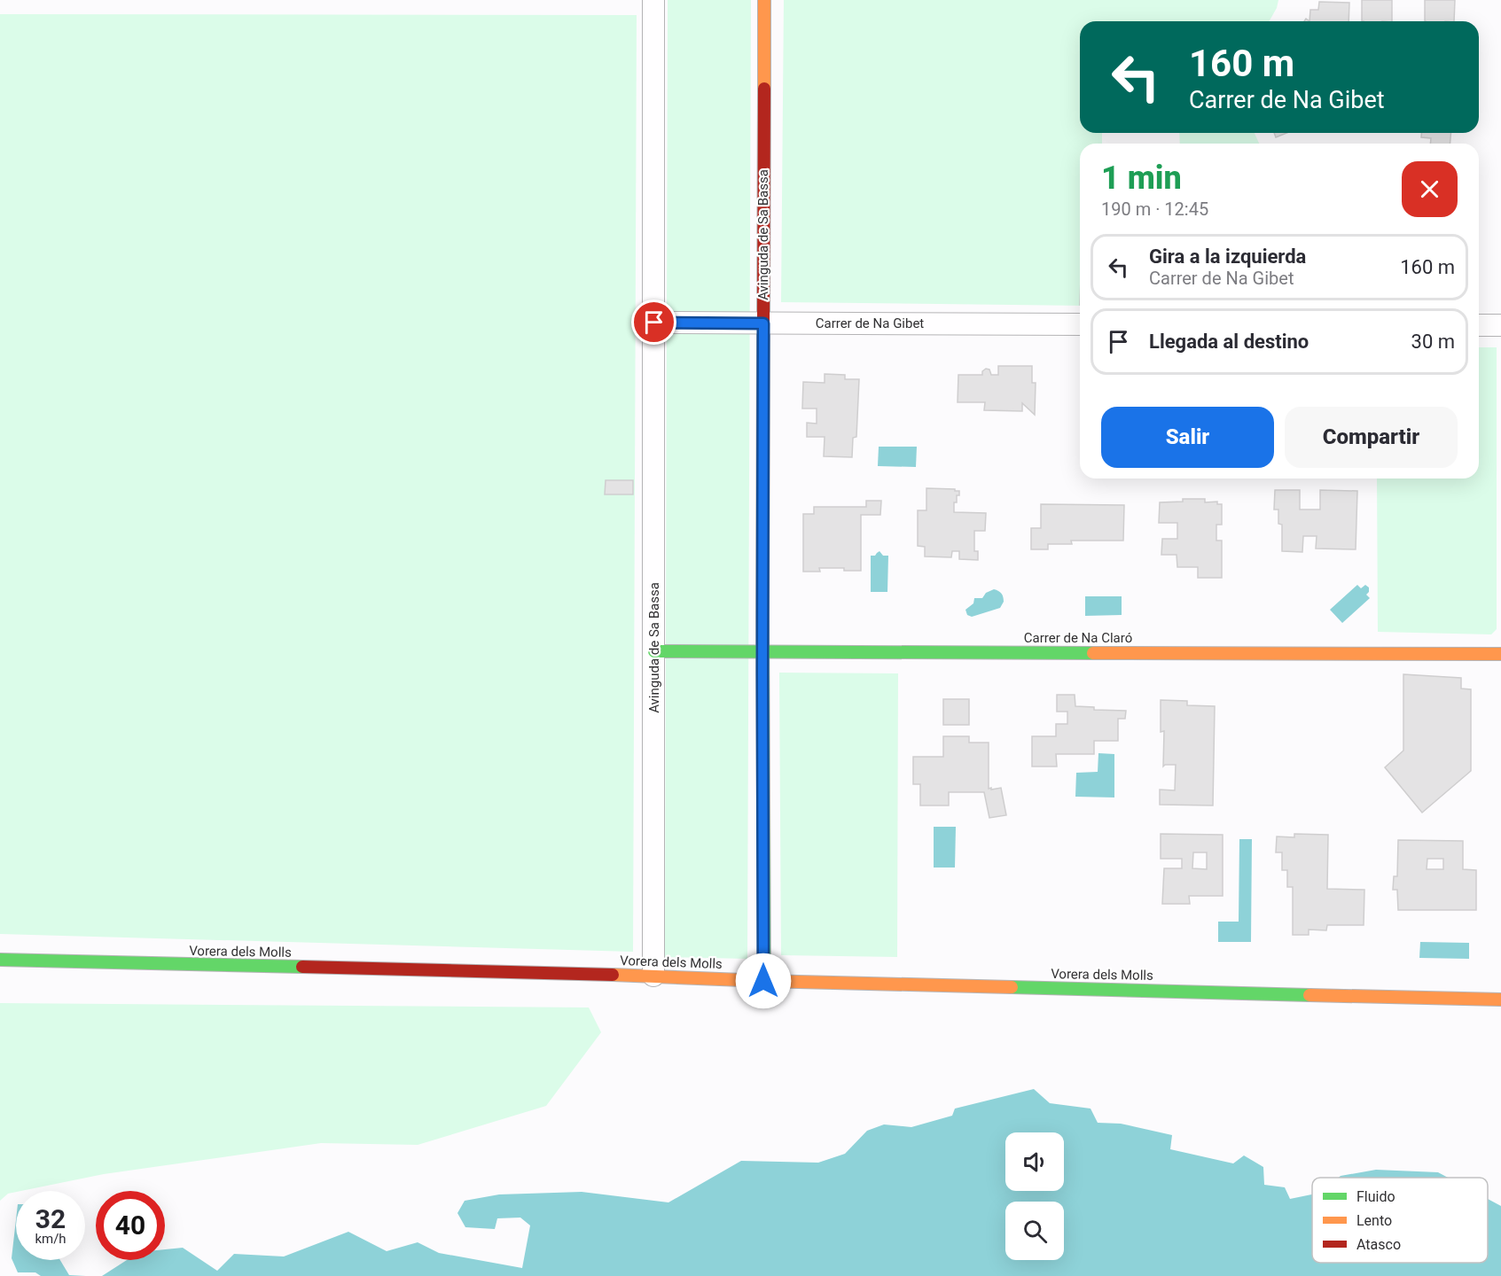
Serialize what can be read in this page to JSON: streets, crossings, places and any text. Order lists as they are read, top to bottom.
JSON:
{
  "streets": {
    "street": [
      "Avinguda de Sa Bassa",
      "Carrer de Na Gibet",
      "Carrer de Na Claró",
      "Vorera dels Molls"
    ]
  },
  "crossings": [
    ["Avinguda de Sa Bassa", "Carrer de Na Gibet"],
    ["Avinguda de Sa Bassa", "Carrer de Na Claró"],
    ["Avinguda de Sa Bassa", "Vorera dels Molls"]
  ],
  "legend": ["Fluido", "Lento", "Atasco"],
  "page": {
    "turn": ["160 m", "Carrer de Na Gibet"],
    "heading": ["1 min", "190 m · 12:45"],
    "list": [
      {
        "name": "Gira a la izquierda",
        "note": "Carrer de Na Gibet",
        "value": "160 m"
      },
      {
        "name": "Llegada al destino",
        "value": "30 m"
      }
    ],
    "buttons": ["Salir", "Compartir"],
    "speed": "32 km/h",
    "limit": "40"
  }
}
